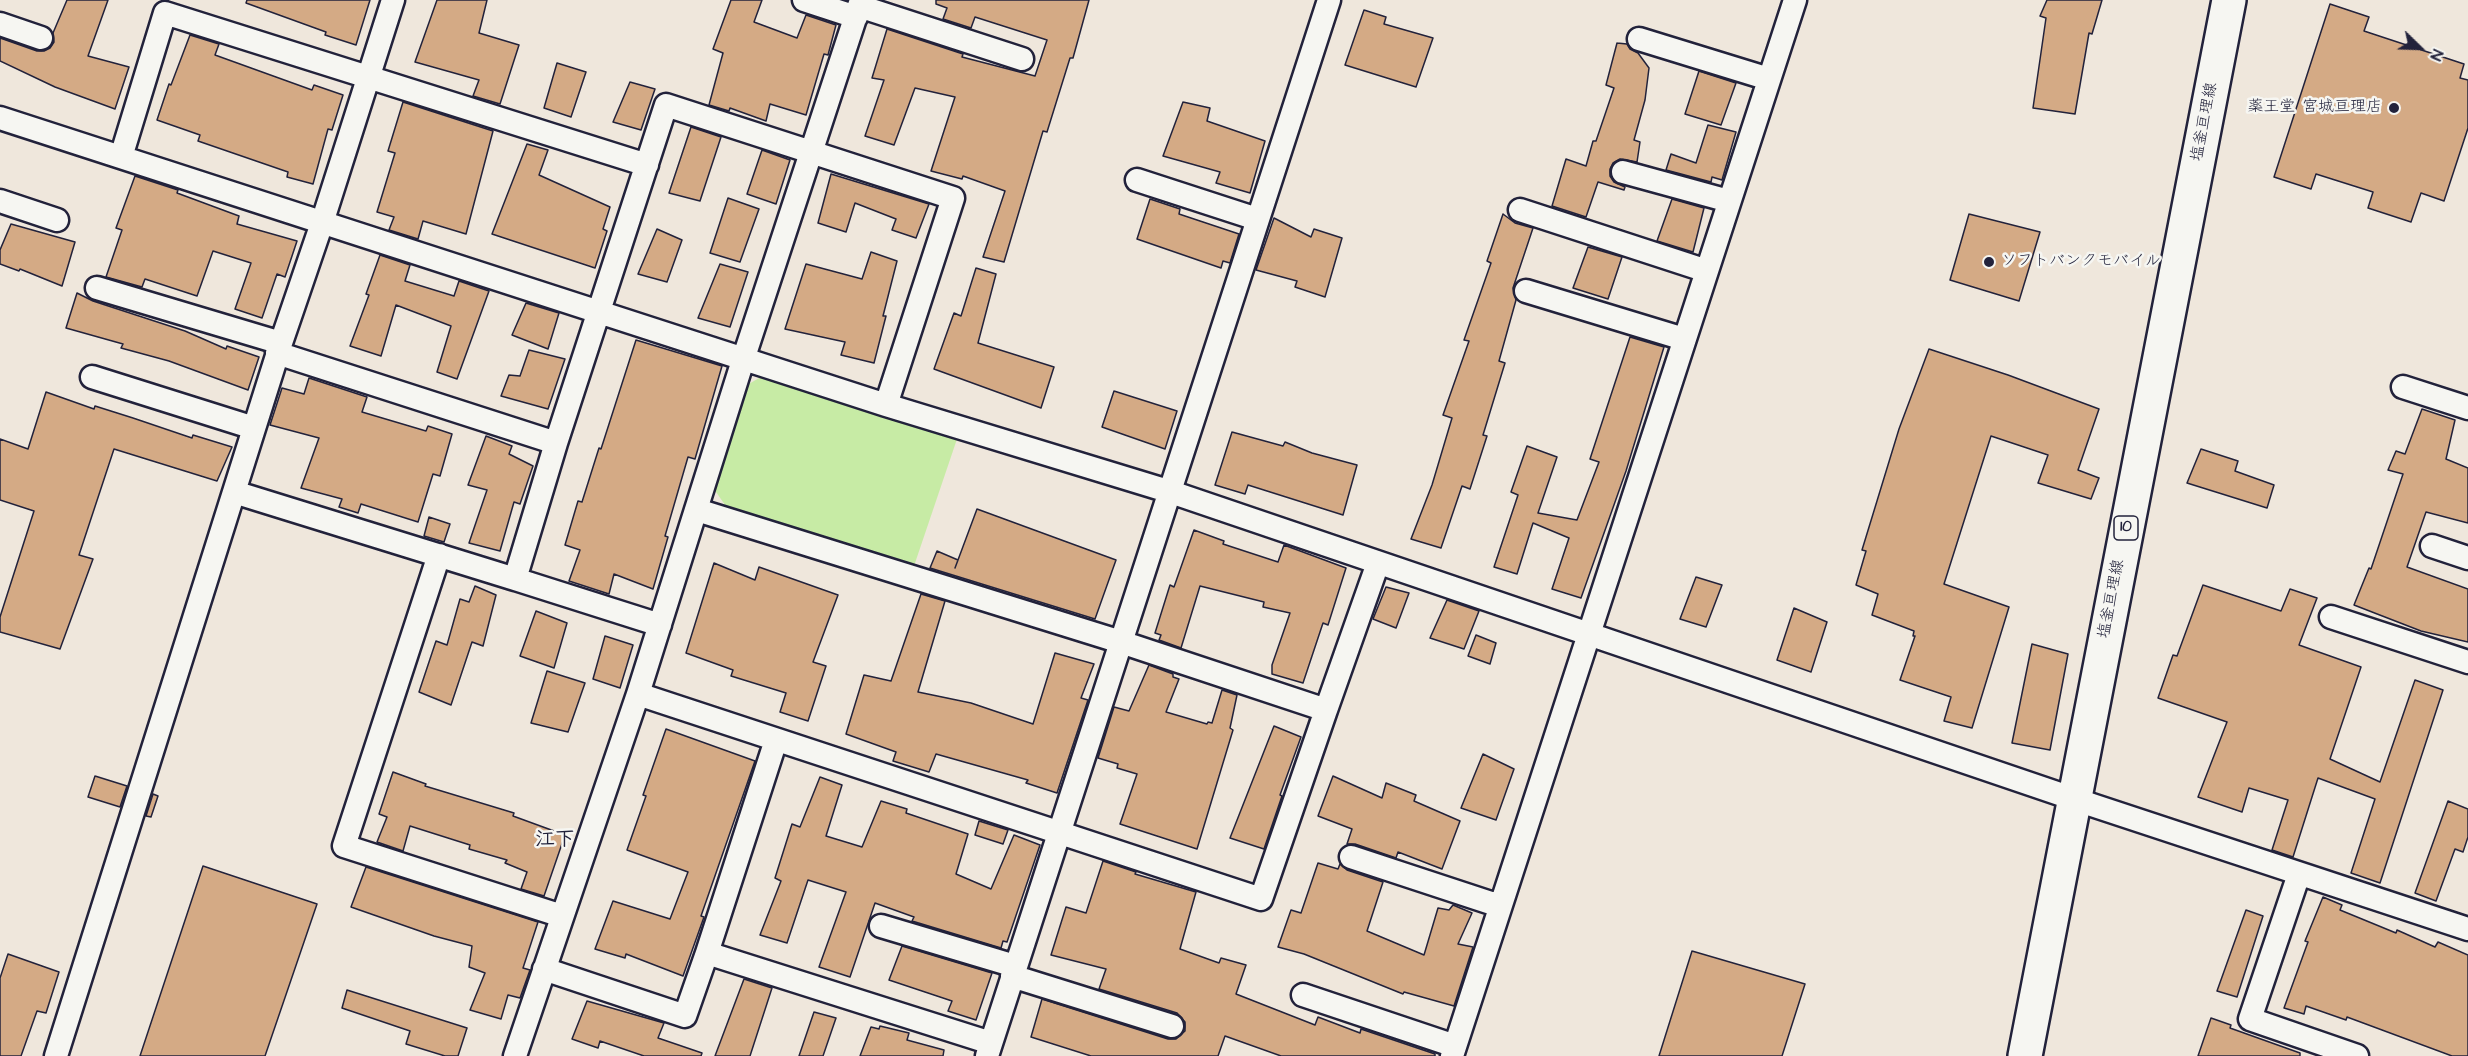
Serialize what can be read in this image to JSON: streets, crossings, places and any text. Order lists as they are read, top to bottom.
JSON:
{
  "streets": {
    "main road": ["塩釜亘理線", "10"]
  },
  "districts": ["江下"],
  "places": ["薬王堂 宮城亘理店", "ソフトバンクモバイル"],
  "north": "bottom right"
}
